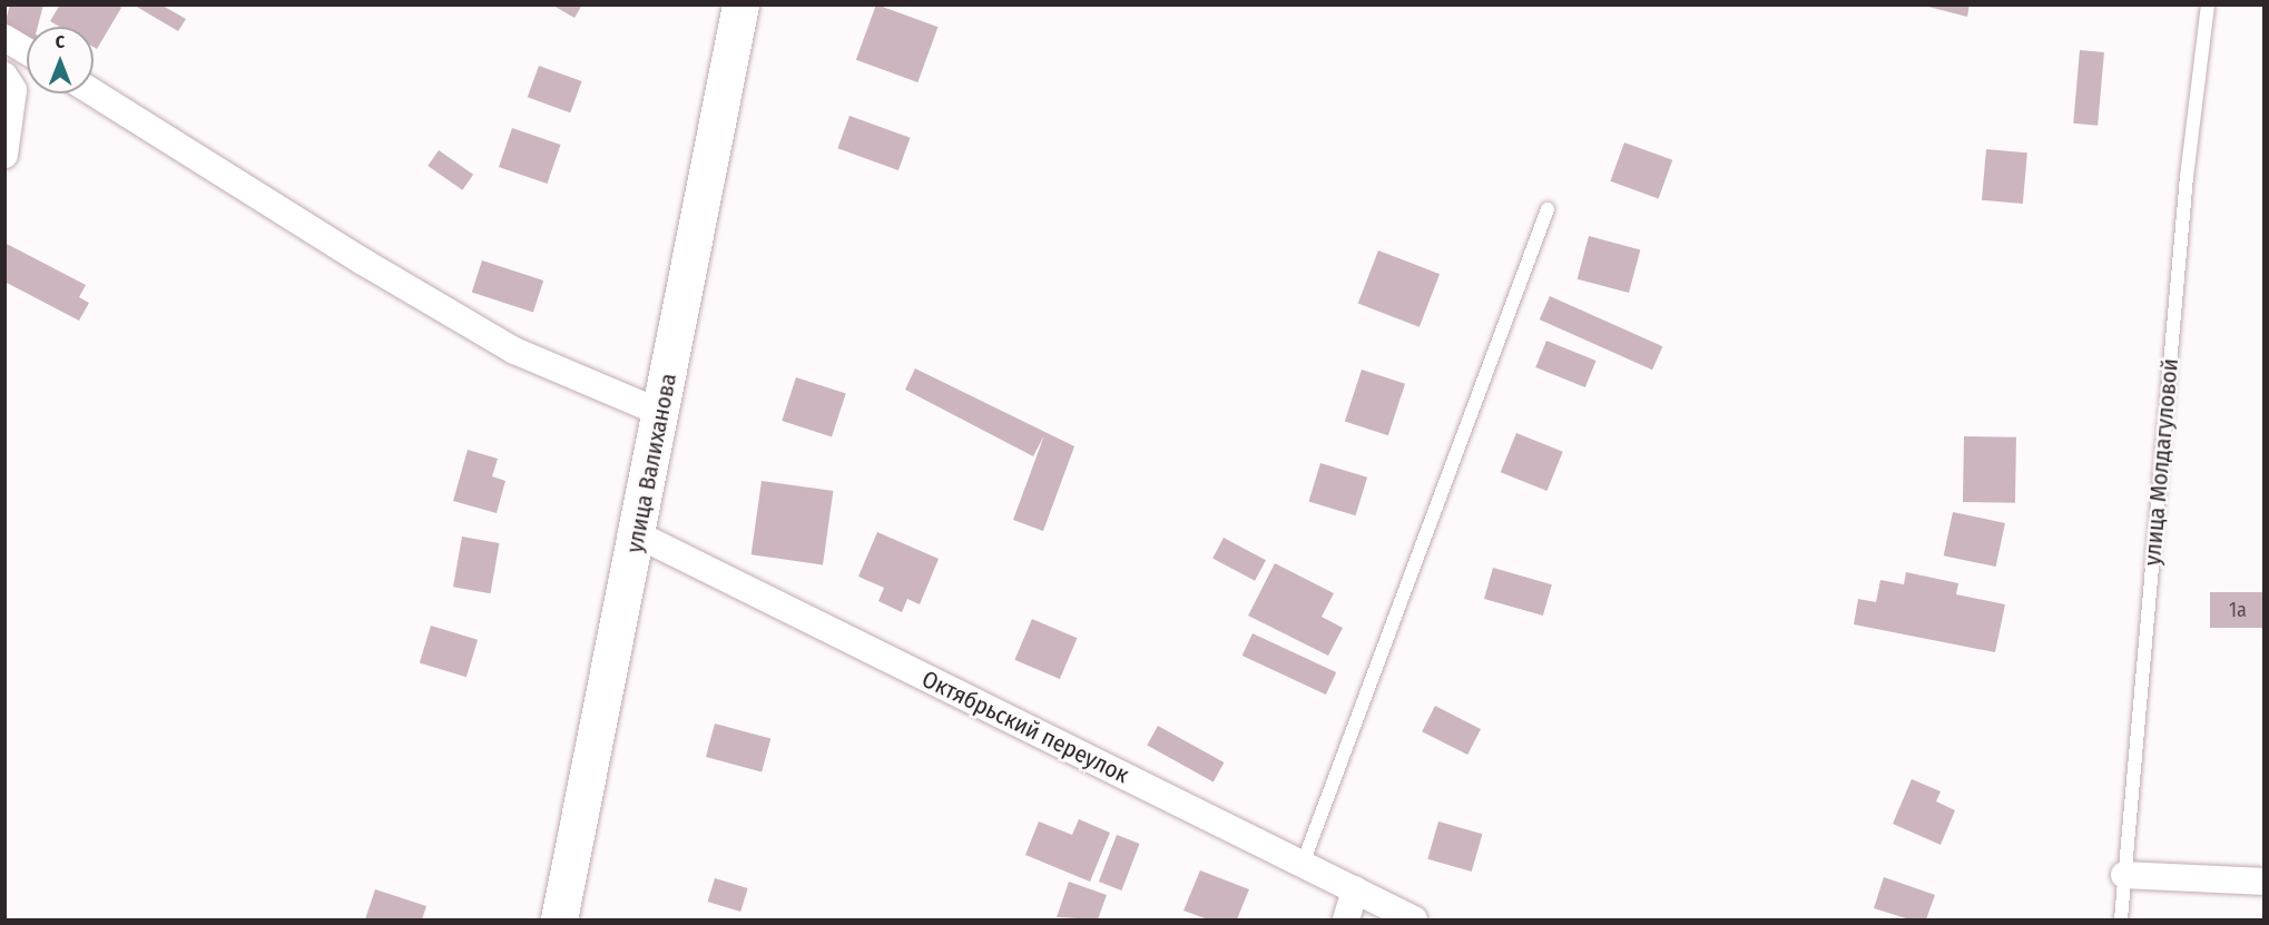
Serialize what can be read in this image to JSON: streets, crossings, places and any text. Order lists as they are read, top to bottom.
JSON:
{
  "streets": {
    "main road": ["улица Валиханова"],
    "street": ["Октябрьский переулок"],
    "lane": ["улица Молдагуловой"]
  },
  "crossings": [
    ["улица Валиханова", "Октябрьский переулок"]
  ],
  "house_numbers": ["1а"],
  "north": "top"
}
